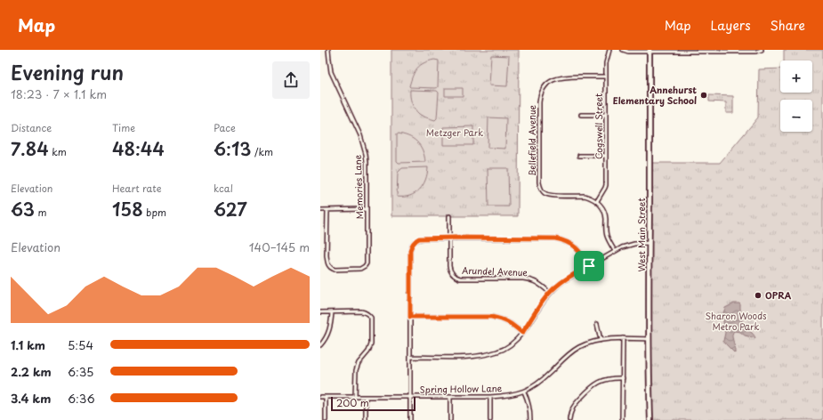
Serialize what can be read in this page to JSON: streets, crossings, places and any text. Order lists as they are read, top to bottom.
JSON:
{
  "streets": {
    "main road": ["West Main Street"],
    "street": [
      "Cogswell Street",
      "Bellefield Avenue",
      "Memories Lane",
      "Arundel Avenue",
      "Spring Hollow Lane"
    ]
  },
  "crossings": [
    ["Cogswell Street", "Bellefield Avenue"],
    ["West Main Street", "Spring Hollow Lane"]
  ],
  "parks": ["Metzger Park", "Sharon Woods Metro Park"],
  "places": ["Annehurst Elementary School", "OPRA"],
  "scale_bar": "200 m",
  "page": {
    "header": "Map",
    "nav": ["Map", "Layers", "Share"],
    "heading": ["Evening run", "18:23 · 7 × 1.1 km"],
    "map_buttons": ["+", "−"],
    "stats": [
      ["Distance", "7.84 km"],
      ["Time", "48:44"],
      ["Pace", "6:13 /km"],
      ["Elevation", "63 m"],
      ["Heart rate", "158 bpm"],
      ["kcal", "627"]
    ],
    "chart": ["Elevation", "140–145 m"],
    "list": [
      {
        "name": "1.1 km",
        "note": "5:54"
      },
      {
        "name": "2.2 km",
        "note": "6:35"
      },
      {
        "name": "3.4 km",
        "note": "6:36"
      }
    ],
    "scale": "200 m"
  }
}
